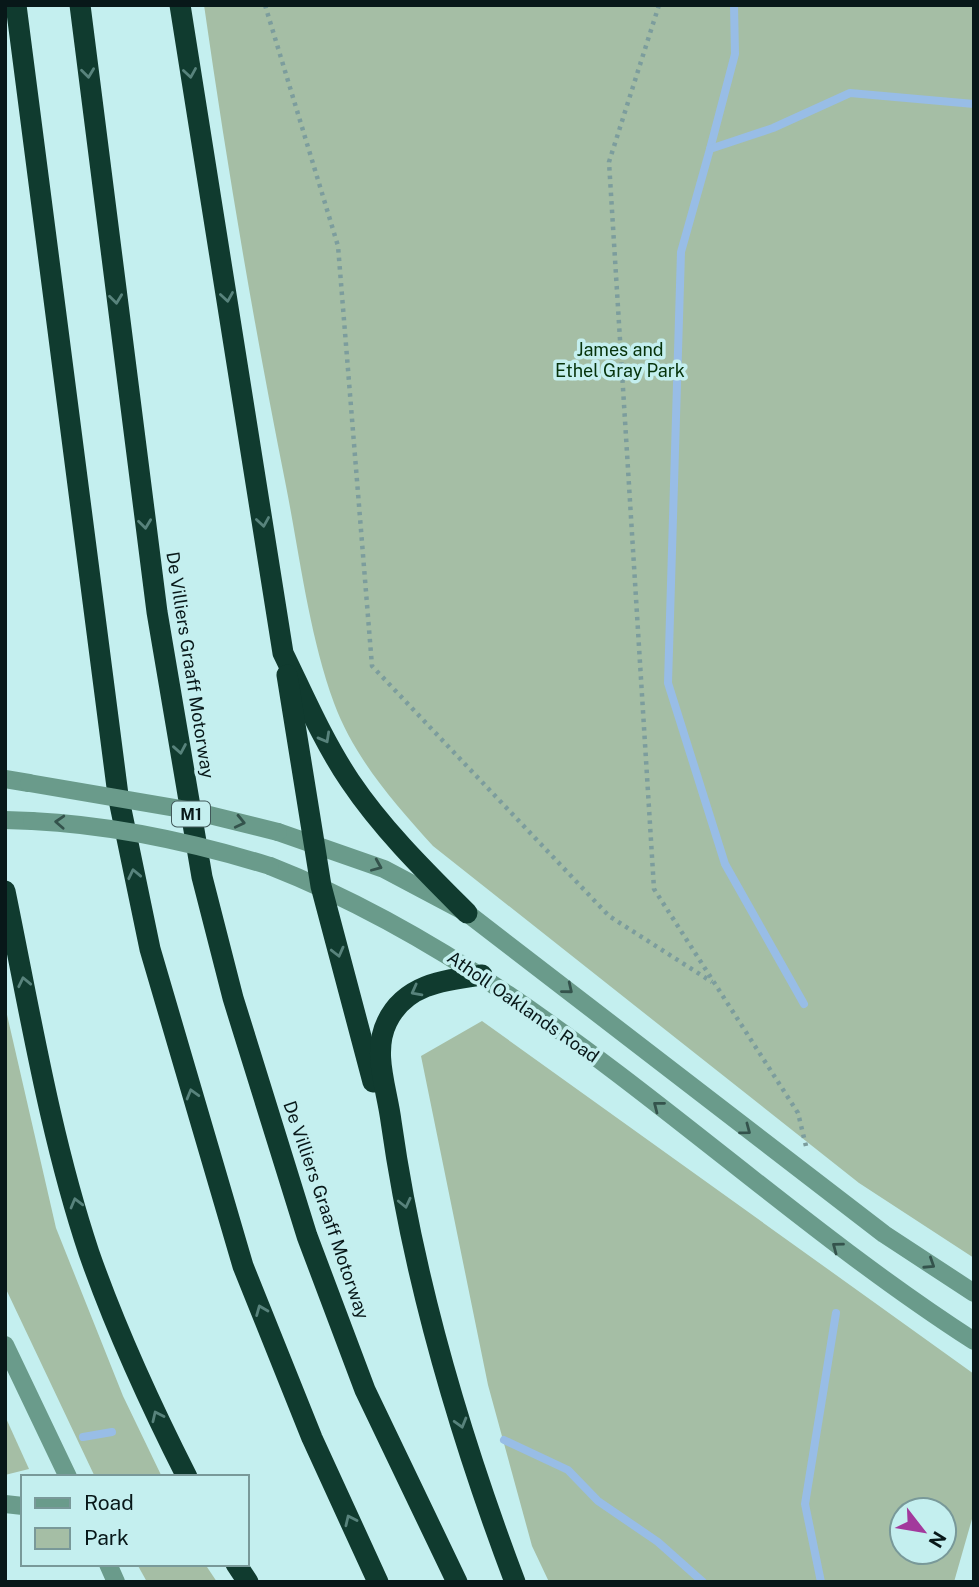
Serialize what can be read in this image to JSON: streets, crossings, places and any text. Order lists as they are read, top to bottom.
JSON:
{
  "streets": {
    "highway": ["De Villiers Graaff Motorway", "M1"],
    "street": ["Atholl Oaklands Road"]
  },
  "parks": ["James and Ethel Gray Park"],
  "legend": ["Road", "Park"],
  "north": "bottom right"
}
